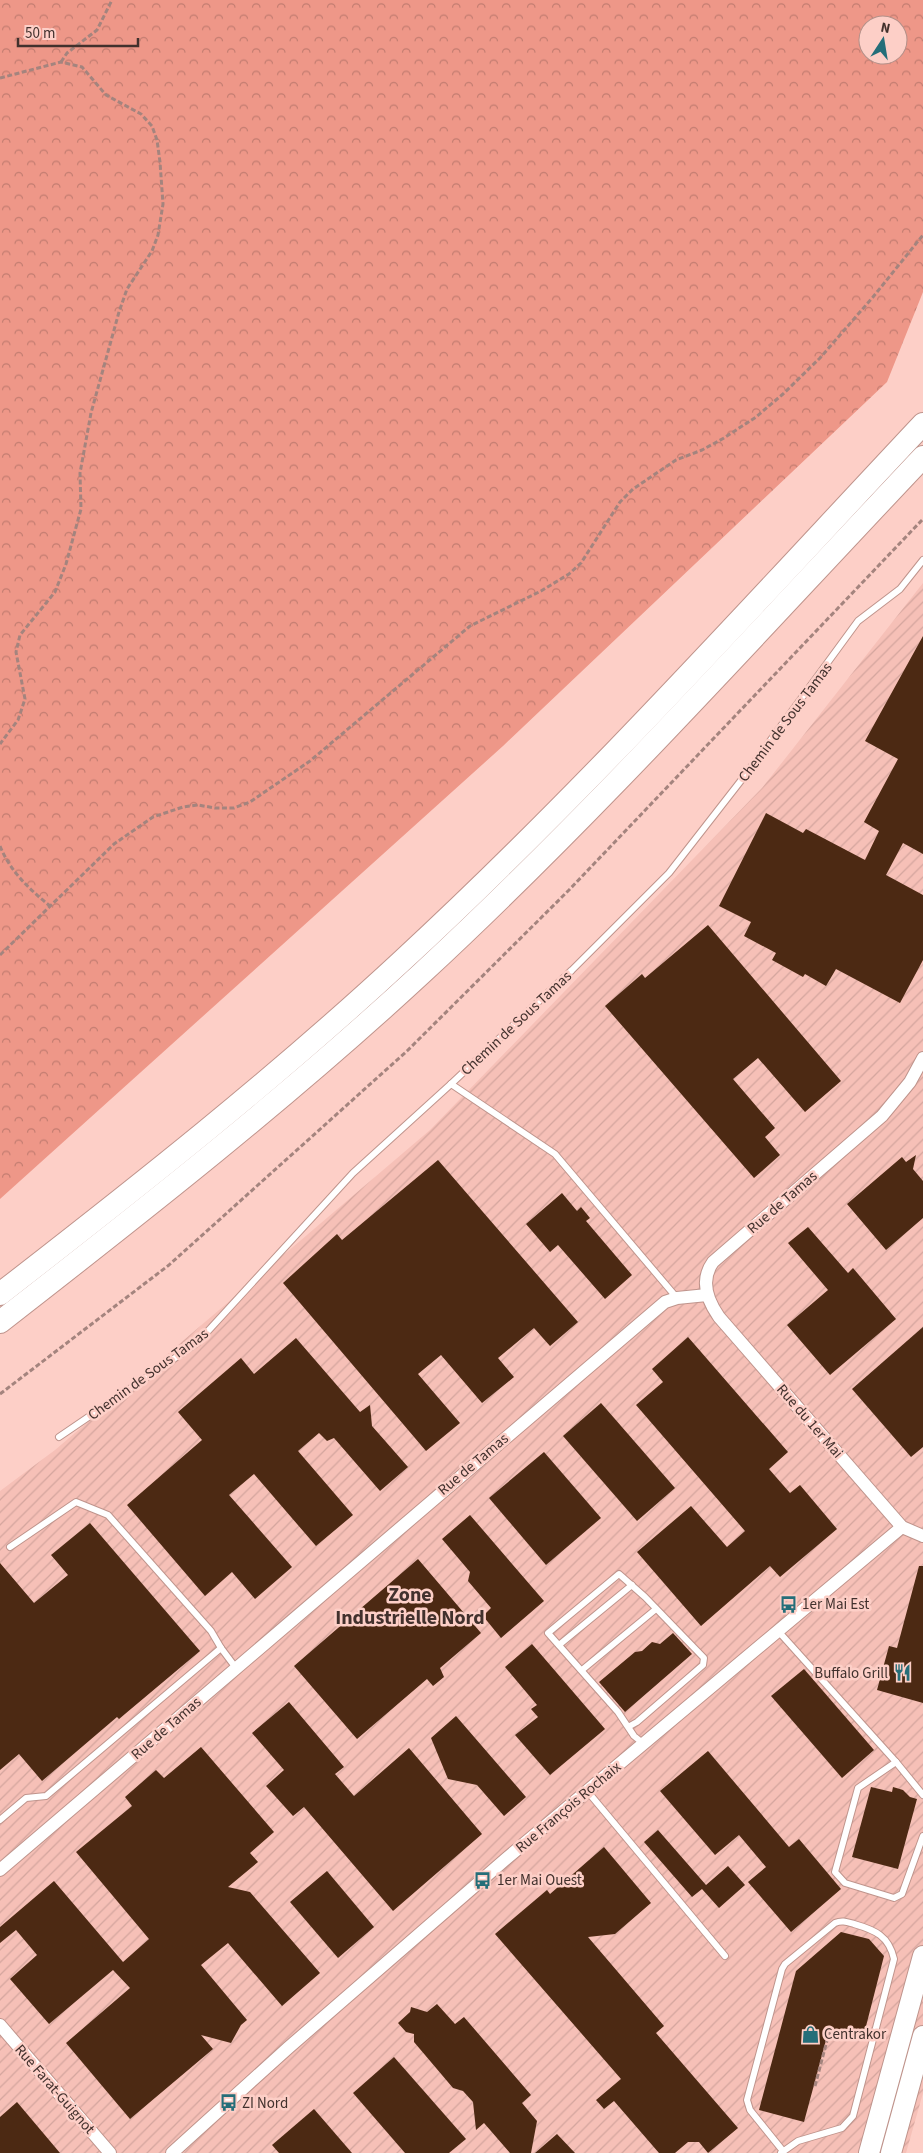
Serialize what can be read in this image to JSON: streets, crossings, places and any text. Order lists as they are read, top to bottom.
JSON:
{
  "streets": {
    "street": [
      "Rue de Tamas",
      "Rue du 1er Mai",
      "Rue François Rochaix",
      "Rue Farat-Guignot"
    ],
    "lane": ["Chemin de Sous Tamas"]
  },
  "crossings": [
    ["Rue de Tamas", "Rue du 1er Mai"],
    ["Rue du 1er Mai", "Rue François Rochaix"]
  ],
  "districts": ["Zone Industrielle Nord"],
  "places": {
    "bus stop": ["1er Mai Est", "1er Mai Ouest", "ZI Nord"],
    "restaurant": ["Buffalo Grill"],
    "shop": ["Centrakor"]
  },
  "scale_bar": "50 m",
  "north": "top"
}
